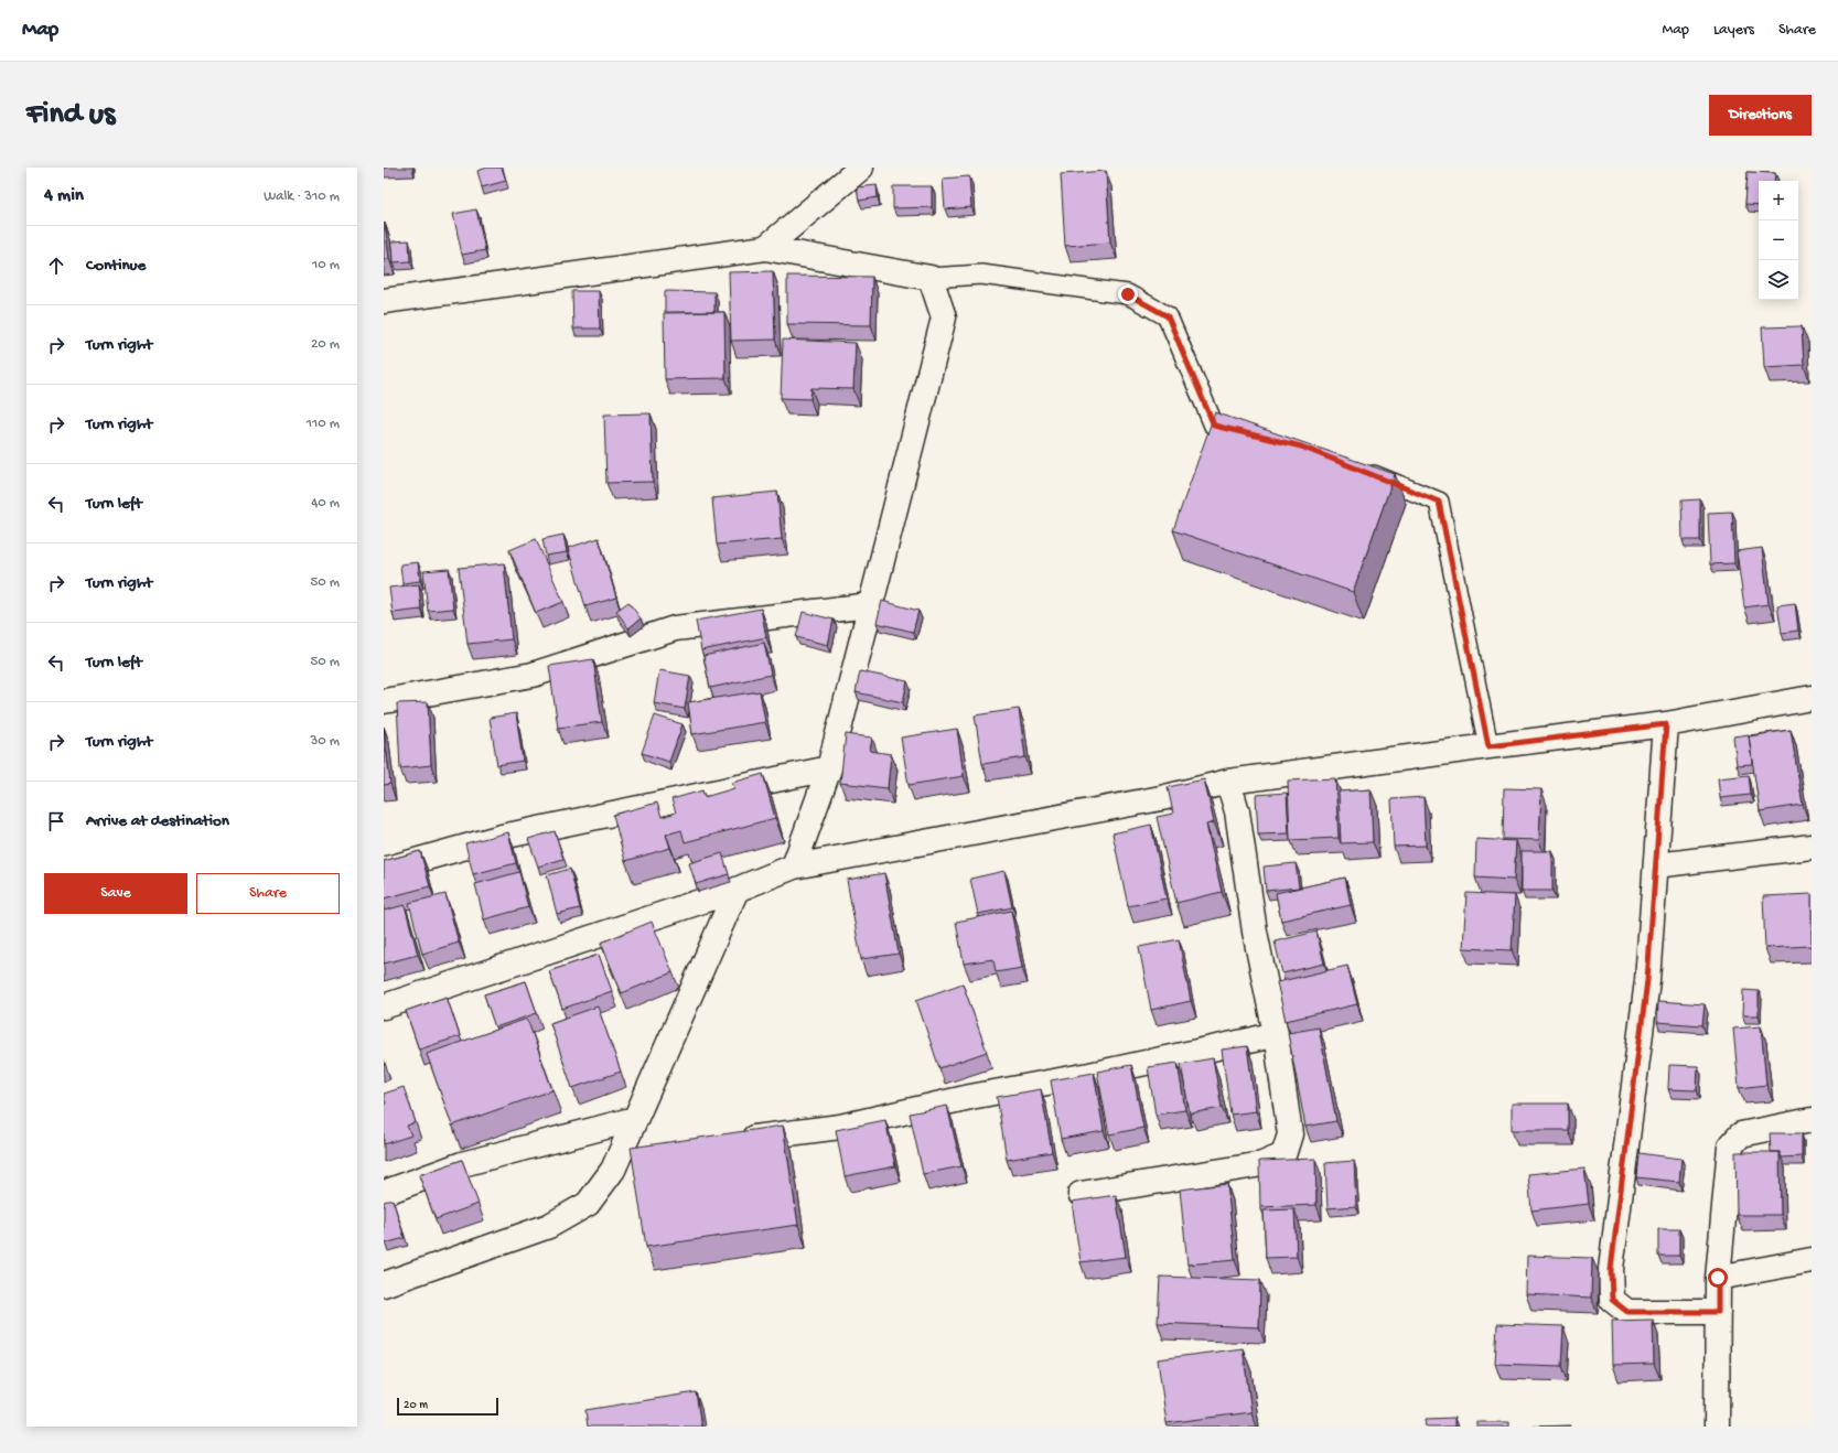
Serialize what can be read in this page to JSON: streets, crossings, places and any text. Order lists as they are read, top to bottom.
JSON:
{
  "scale_bar": "20 m",
  "page": {
    "header": "Map",
    "nav": ["Map", "Layers", "Share"],
    "buttons": [
      "Directions",
      ["Save", "Share"]
    ],
    "title": "Find us",
    "heading": ["4 min", "Walk · 310 m"],
    "map_buttons": ["+", "−"],
    "list": [
      ["Continue", "10 m"],
      ["Turn right", "20 m"],
      ["Turn right", "110 m"],
      ["Turn left", "40 m"],
      ["Turn right", "50 m"],
      ["Turn left", "50 m"],
      ["Turn right", "30 m"],
      "Arrive at destination"
    ],
    "scale": "20 m"
  }
}
